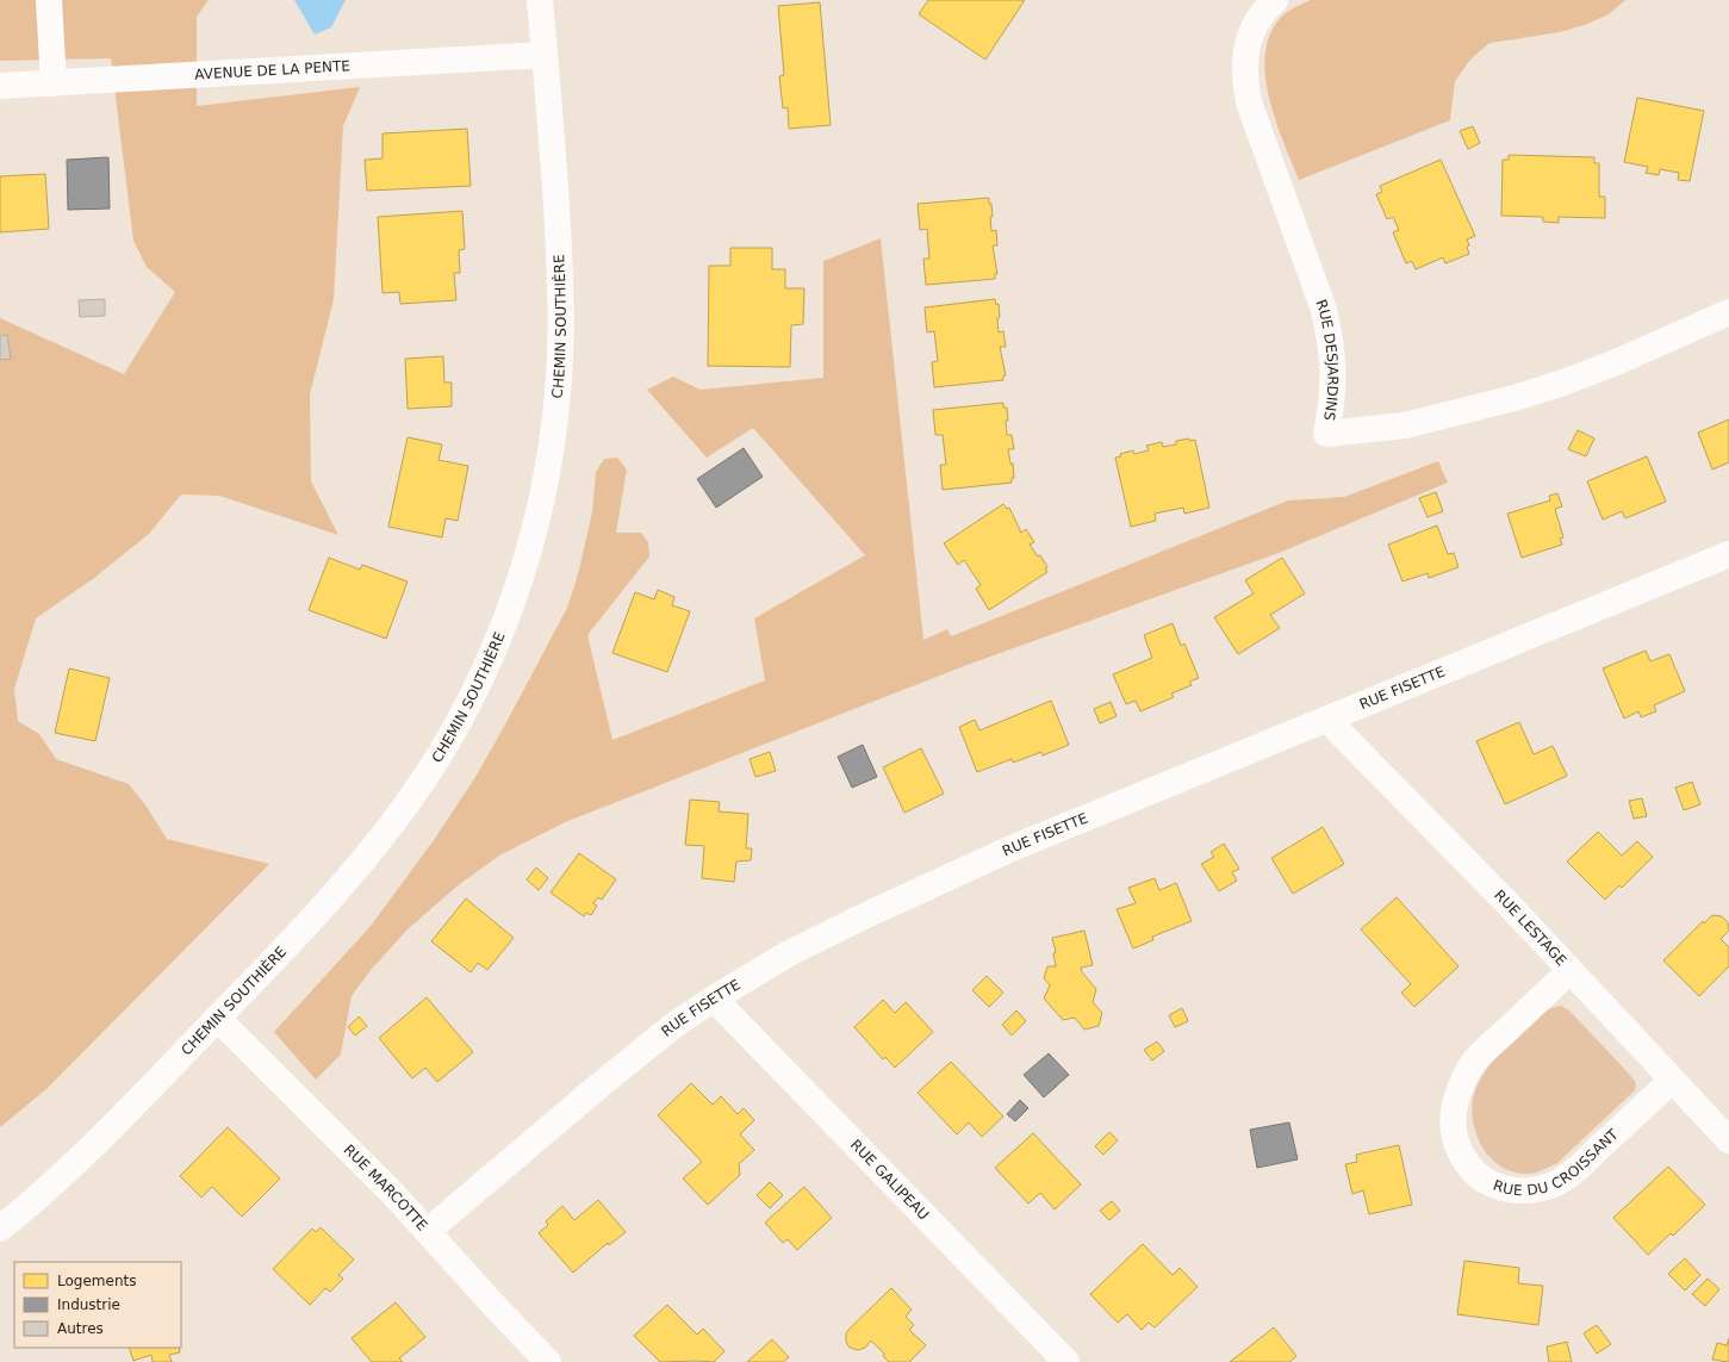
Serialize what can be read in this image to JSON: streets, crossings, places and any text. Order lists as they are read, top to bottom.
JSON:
{
  "streets": {
    "street": [
      "AVENUE DE LA PENTE",
      "CHEMIN SOUTHIÈRE",
      "RUE DESJARDINS",
      "RUE FISETTE",
      "RUE LESTAGE",
      "RUE DU CROISSANT",
      "RUE GALIPEAU",
      "RUE MARCOTTE"
    ]
  },
  "crossings": [
    ["AVENUE DE LA PENTE", "CHEMIN SOUTHIÈRE"],
    ["CHEMIN SOUTHIÈRE", "RUE MARCOTTE"],
    ["RUE FISETTE", "RUE LESTAGE"],
    ["RUE FISETTE", "RUE GALIPEAU"],
    ["RUE FISETTE", "RUE MARCOTTE"],
    ["RUE LESTAGE", "RUE DU CROISSANT"]
  ],
  "legend": ["Logements", "Industrie", "Autres"]
}
